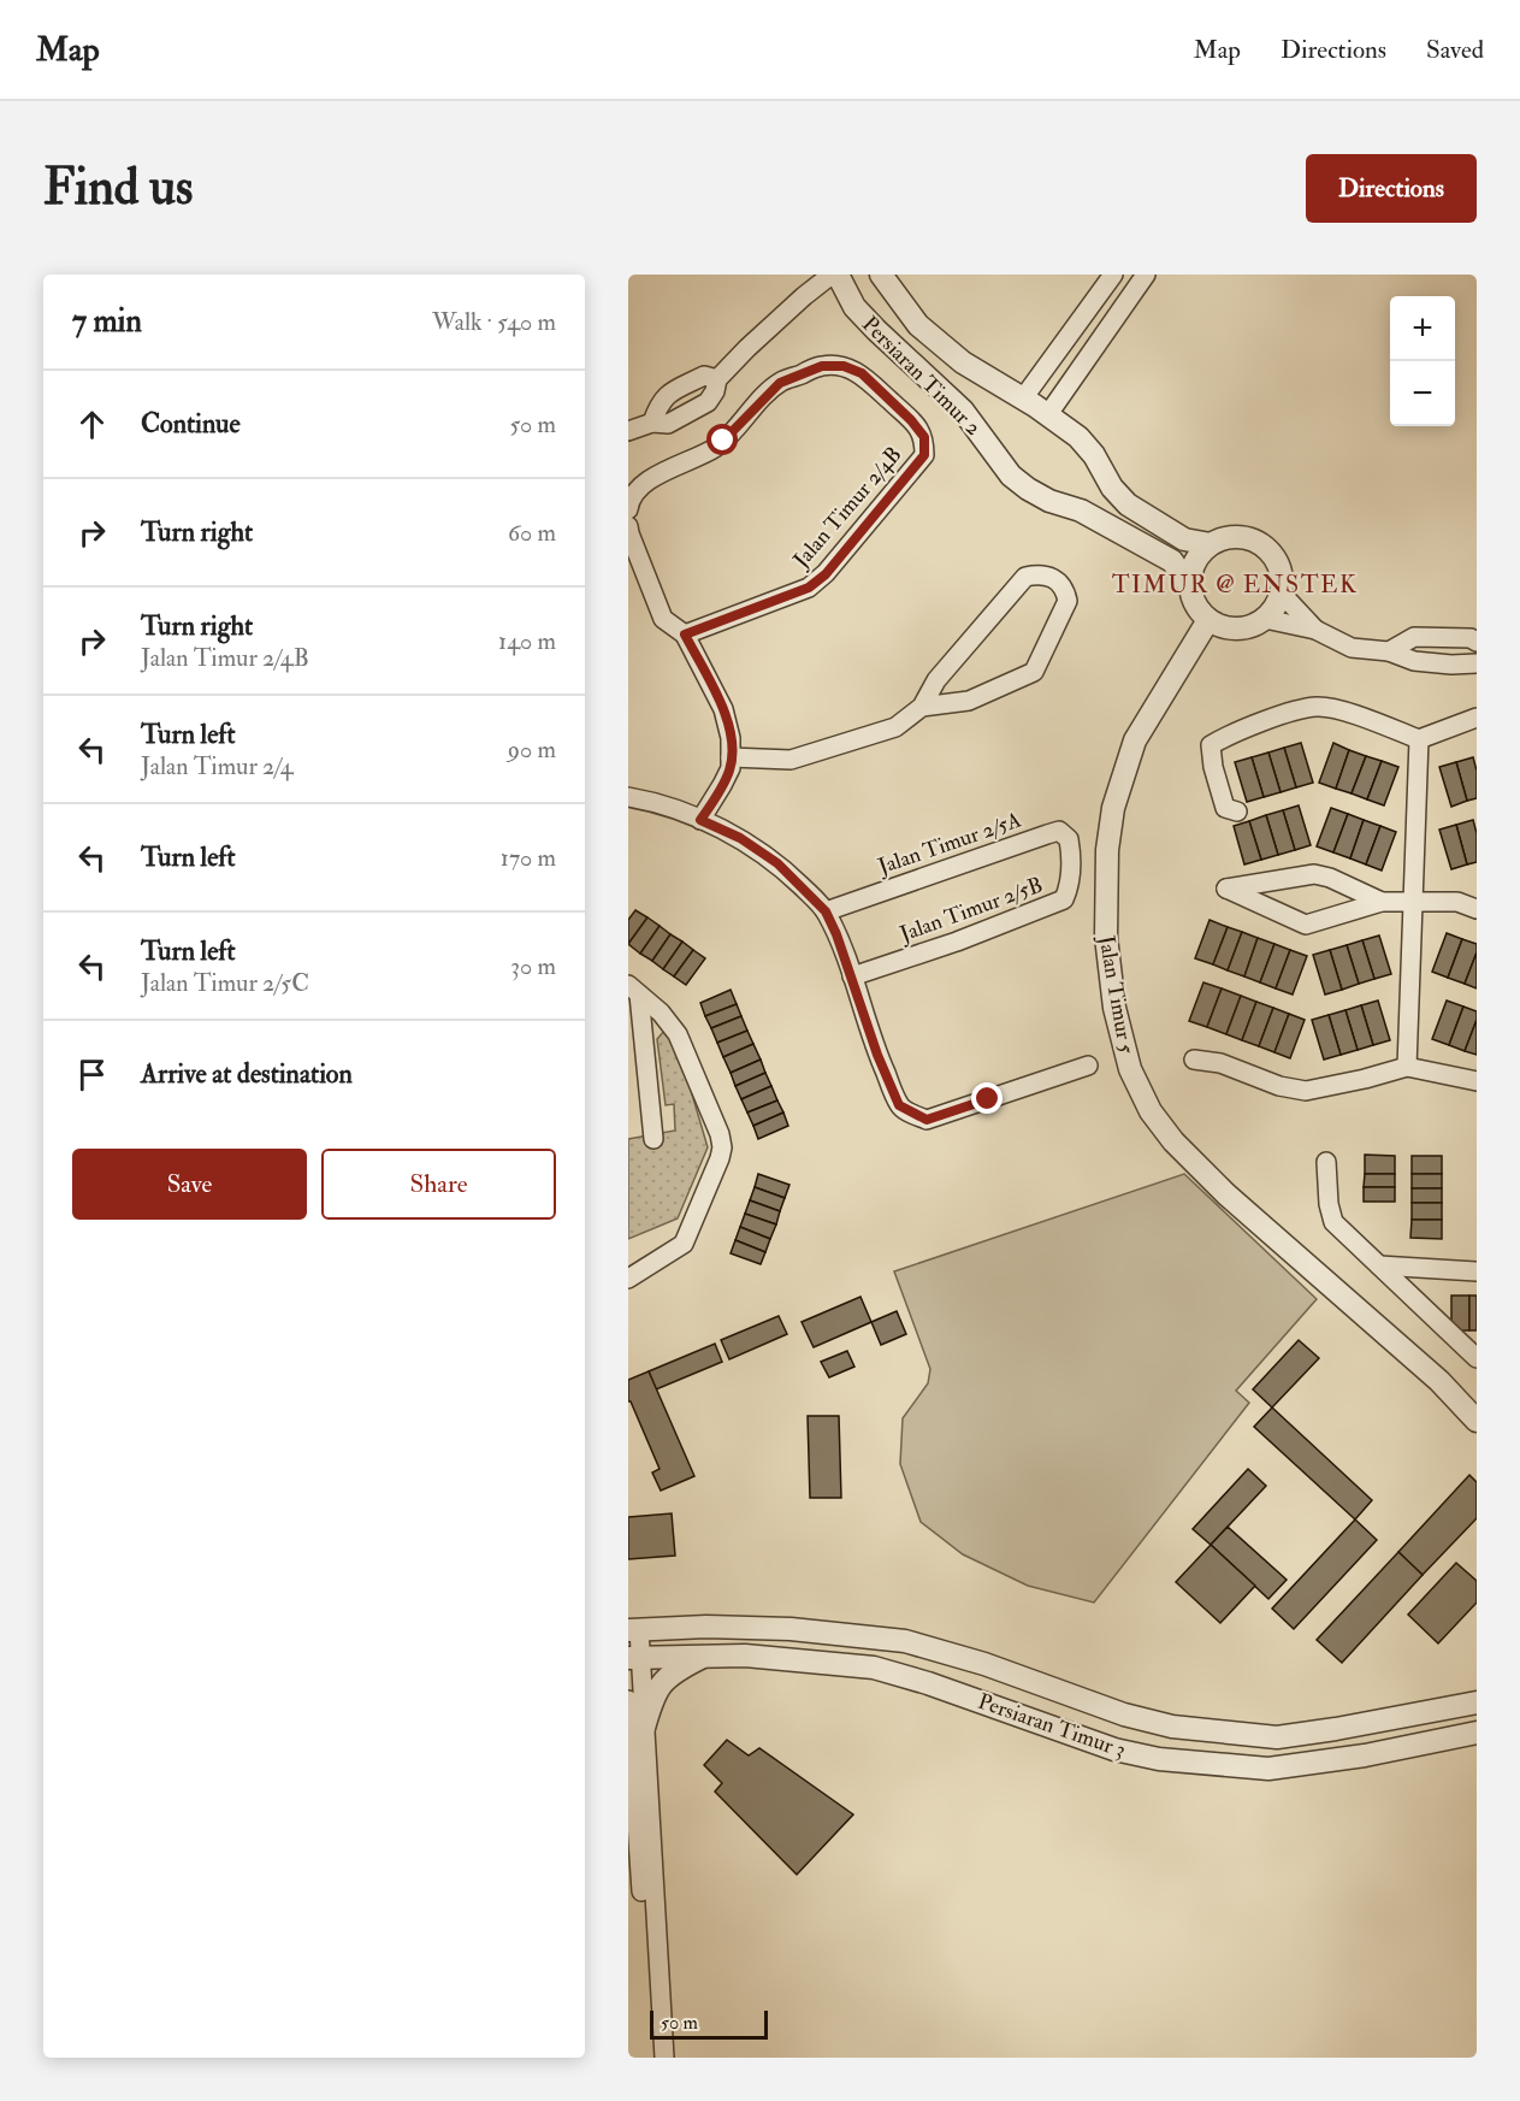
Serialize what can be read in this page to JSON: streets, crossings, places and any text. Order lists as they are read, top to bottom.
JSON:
{
  "streets": {
    "street": [
      "Persiaran Timur 2",
      "Jalan Timur 2/4B",
      "Jalan Timur 2/5A",
      "Jalan Timur 2/5B",
      "Jalan Timur 5",
      "Persiaran Timur 3"
    ]
  },
  "crossings": [
    ["Persiaran Timur 2", "Jalan Timur 5"],
    ["Jalan Timur 2/5A", "Jalan Timur 2/5B"]
  ],
  "districts": ["TIMUR @ ENSTEK"],
  "scale_bar": "50 m",
  "page": {
    "header": "Map",
    "nav": ["Map", "Directions", "Saved"],
    "buttons": [
      "Directions",
      ["Save", "Share"]
    ],
    "title": "Find us",
    "heading": ["7 min", "Walk · 540 m"],
    "map_buttons": ["+", "−"],
    "list": [
      ["Continue", "50 m"],
      ["Turn right", "60 m"],
      ["Turn right", "Jalan Timur 2/4B", "140 m"],
      ["Turn left", "Jalan Timur 2/4", "90 m"],
      ["Turn left", "170 m"],
      ["Turn left", "Jalan Timur 2/5C", "30 m"],
      "Arrive at destination"
    ],
    "scale": "50 m"
  }
}
